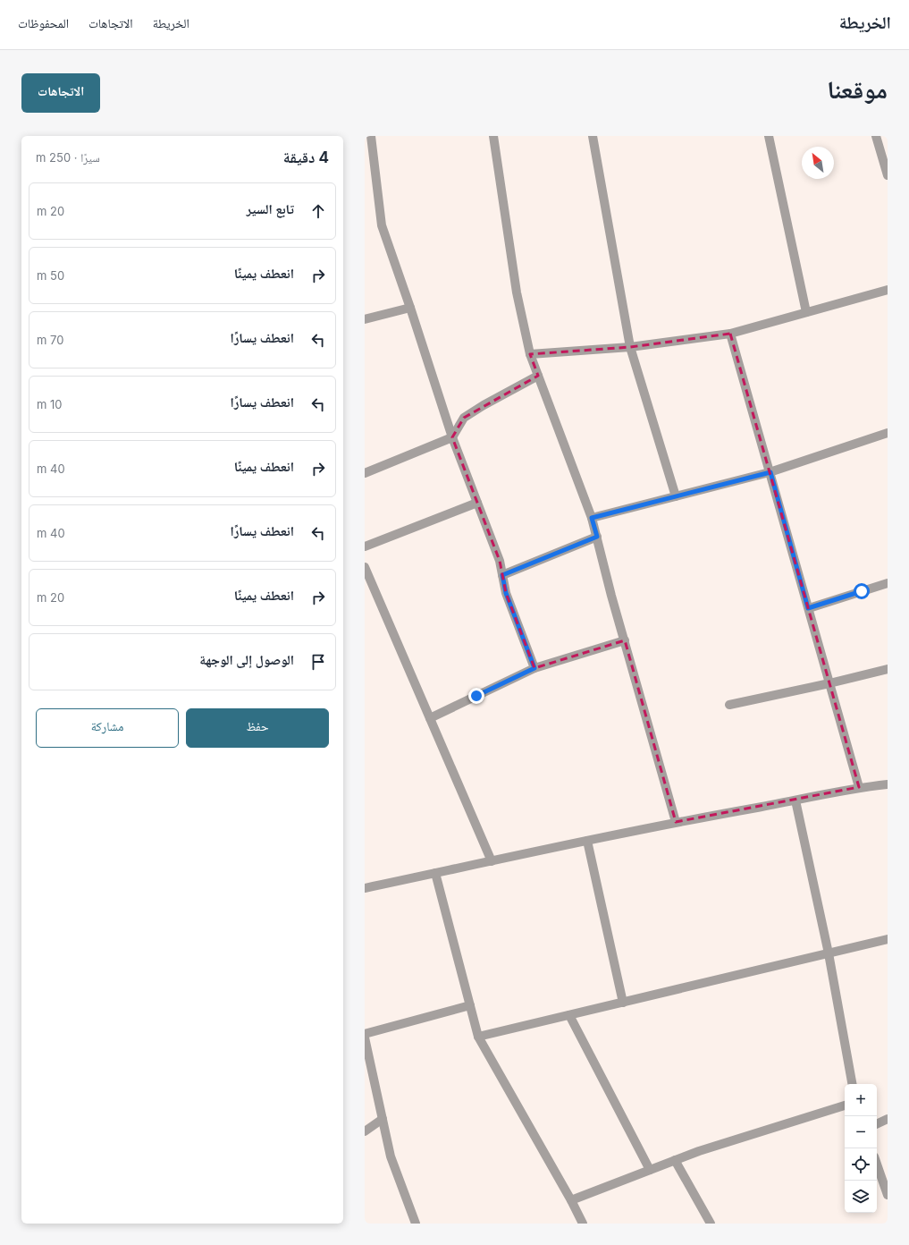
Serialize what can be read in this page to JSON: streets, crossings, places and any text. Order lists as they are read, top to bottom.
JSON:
{
  "north": "top left",
  "page": {
    "header": "الخريطة",
    "nav": ["الخريطة", "الاتجاهات", "المحفوظات"],
    "title": "موقعنا",
    "buttons": [
      "الاتجاهات",
      ["حفظ", "مشاركة"]
    ],
    "heading": ["4 دقيقة", "سيرًا · 250 m"],
    "list": [
      ["تابع السير", "20 m"],
      ["انعطف يمينًا", "50 m"],
      ["انعطف يسارًا", "70 m"],
      ["انعطف يسارًا", "10 m"],
      ["انعطف يمينًا", "40 m"],
      ["انعطف يسارًا", "40 m"],
      ["انعطف يمينًا", "20 m"],
      "الوصول إلى الوجهة"
    ],
    "map_buttons": ["+", "−"]
  }
}
